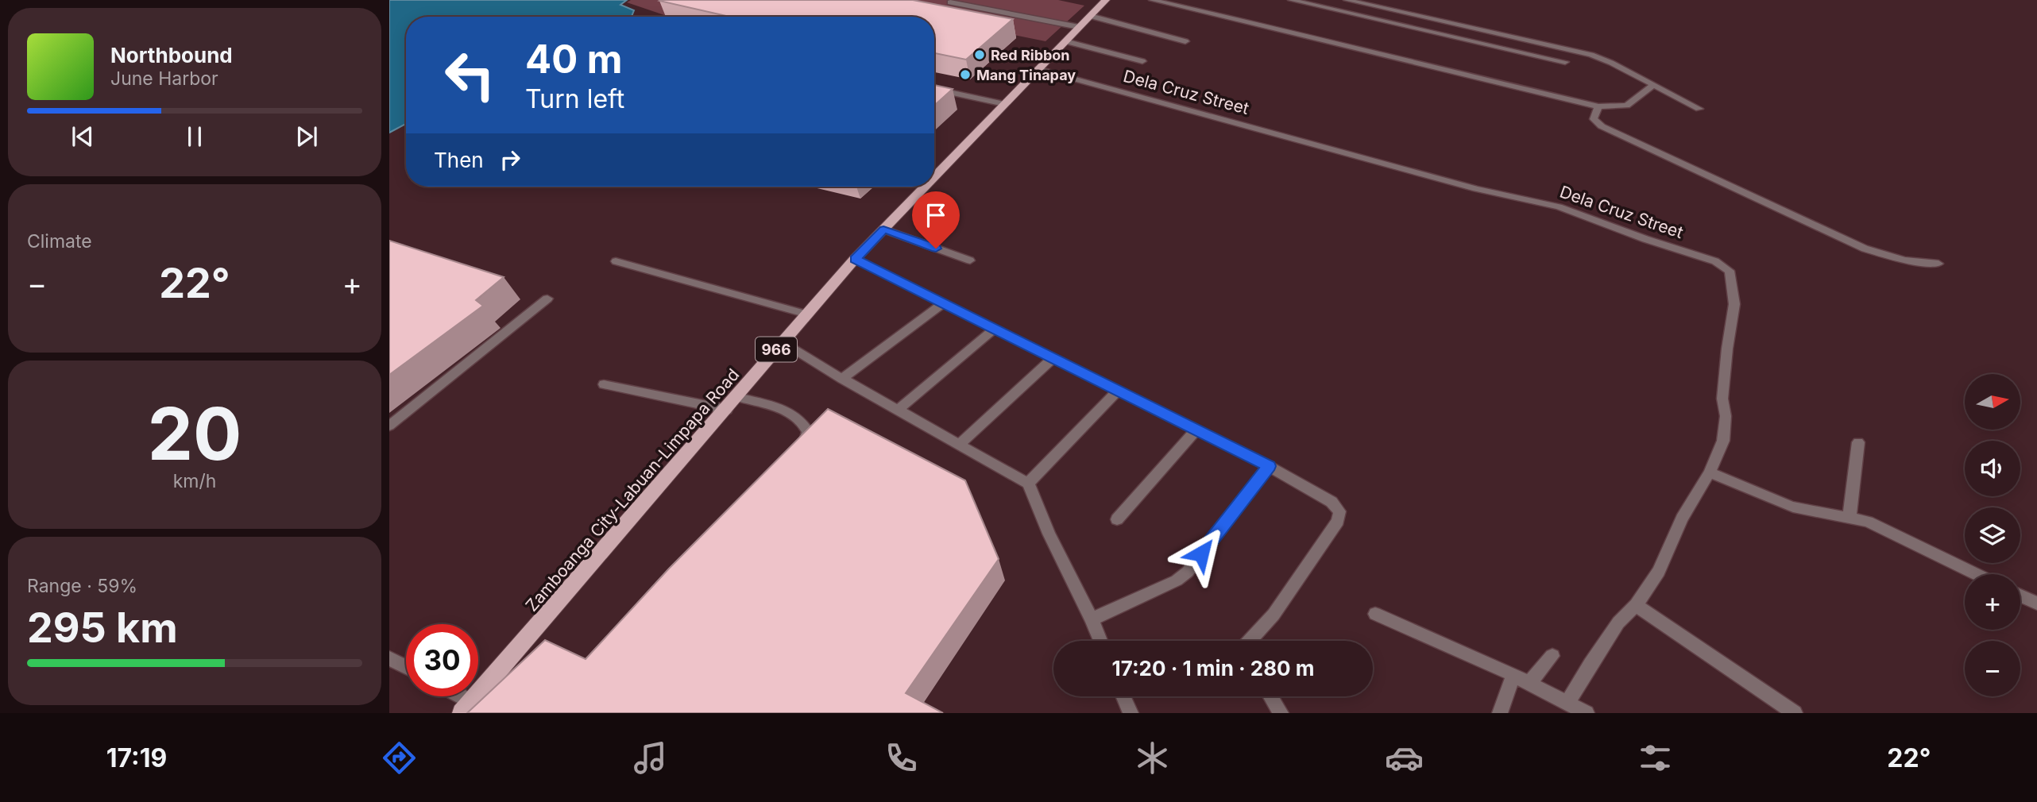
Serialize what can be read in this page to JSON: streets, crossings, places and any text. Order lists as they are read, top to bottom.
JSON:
{
  "streets": {
    "main road": ["966", "Zamboanga City-Labuan-Limpapa Road"],
    "street": ["Dela Cruz Street"]
  },
  "crossings": [
    ["Dela Cruz Street", "Zamboanga City-Labuan-Limpapa Road"]
  ],
  "places": ["Red Ribbon", "Mang Tinapay"],
  "north": "right",
  "page": {
    "turn": ["40 m", "Turn left"],
    "song": ["Northbound", "June Harbor"],
    "then": "Then",
    "tile": [
      "Climate",
      ["20", "km/h"],
      ["Range · 59%", "295 km"]
    ],
    "heat": ["−", "22°", "+"],
    "map_buttons": ["+", "−"],
    "limit": "30",
    "trip": "17:20 · 1 min · 280 m",
    "tabs": ["17:19", "22°"]
  }
}
